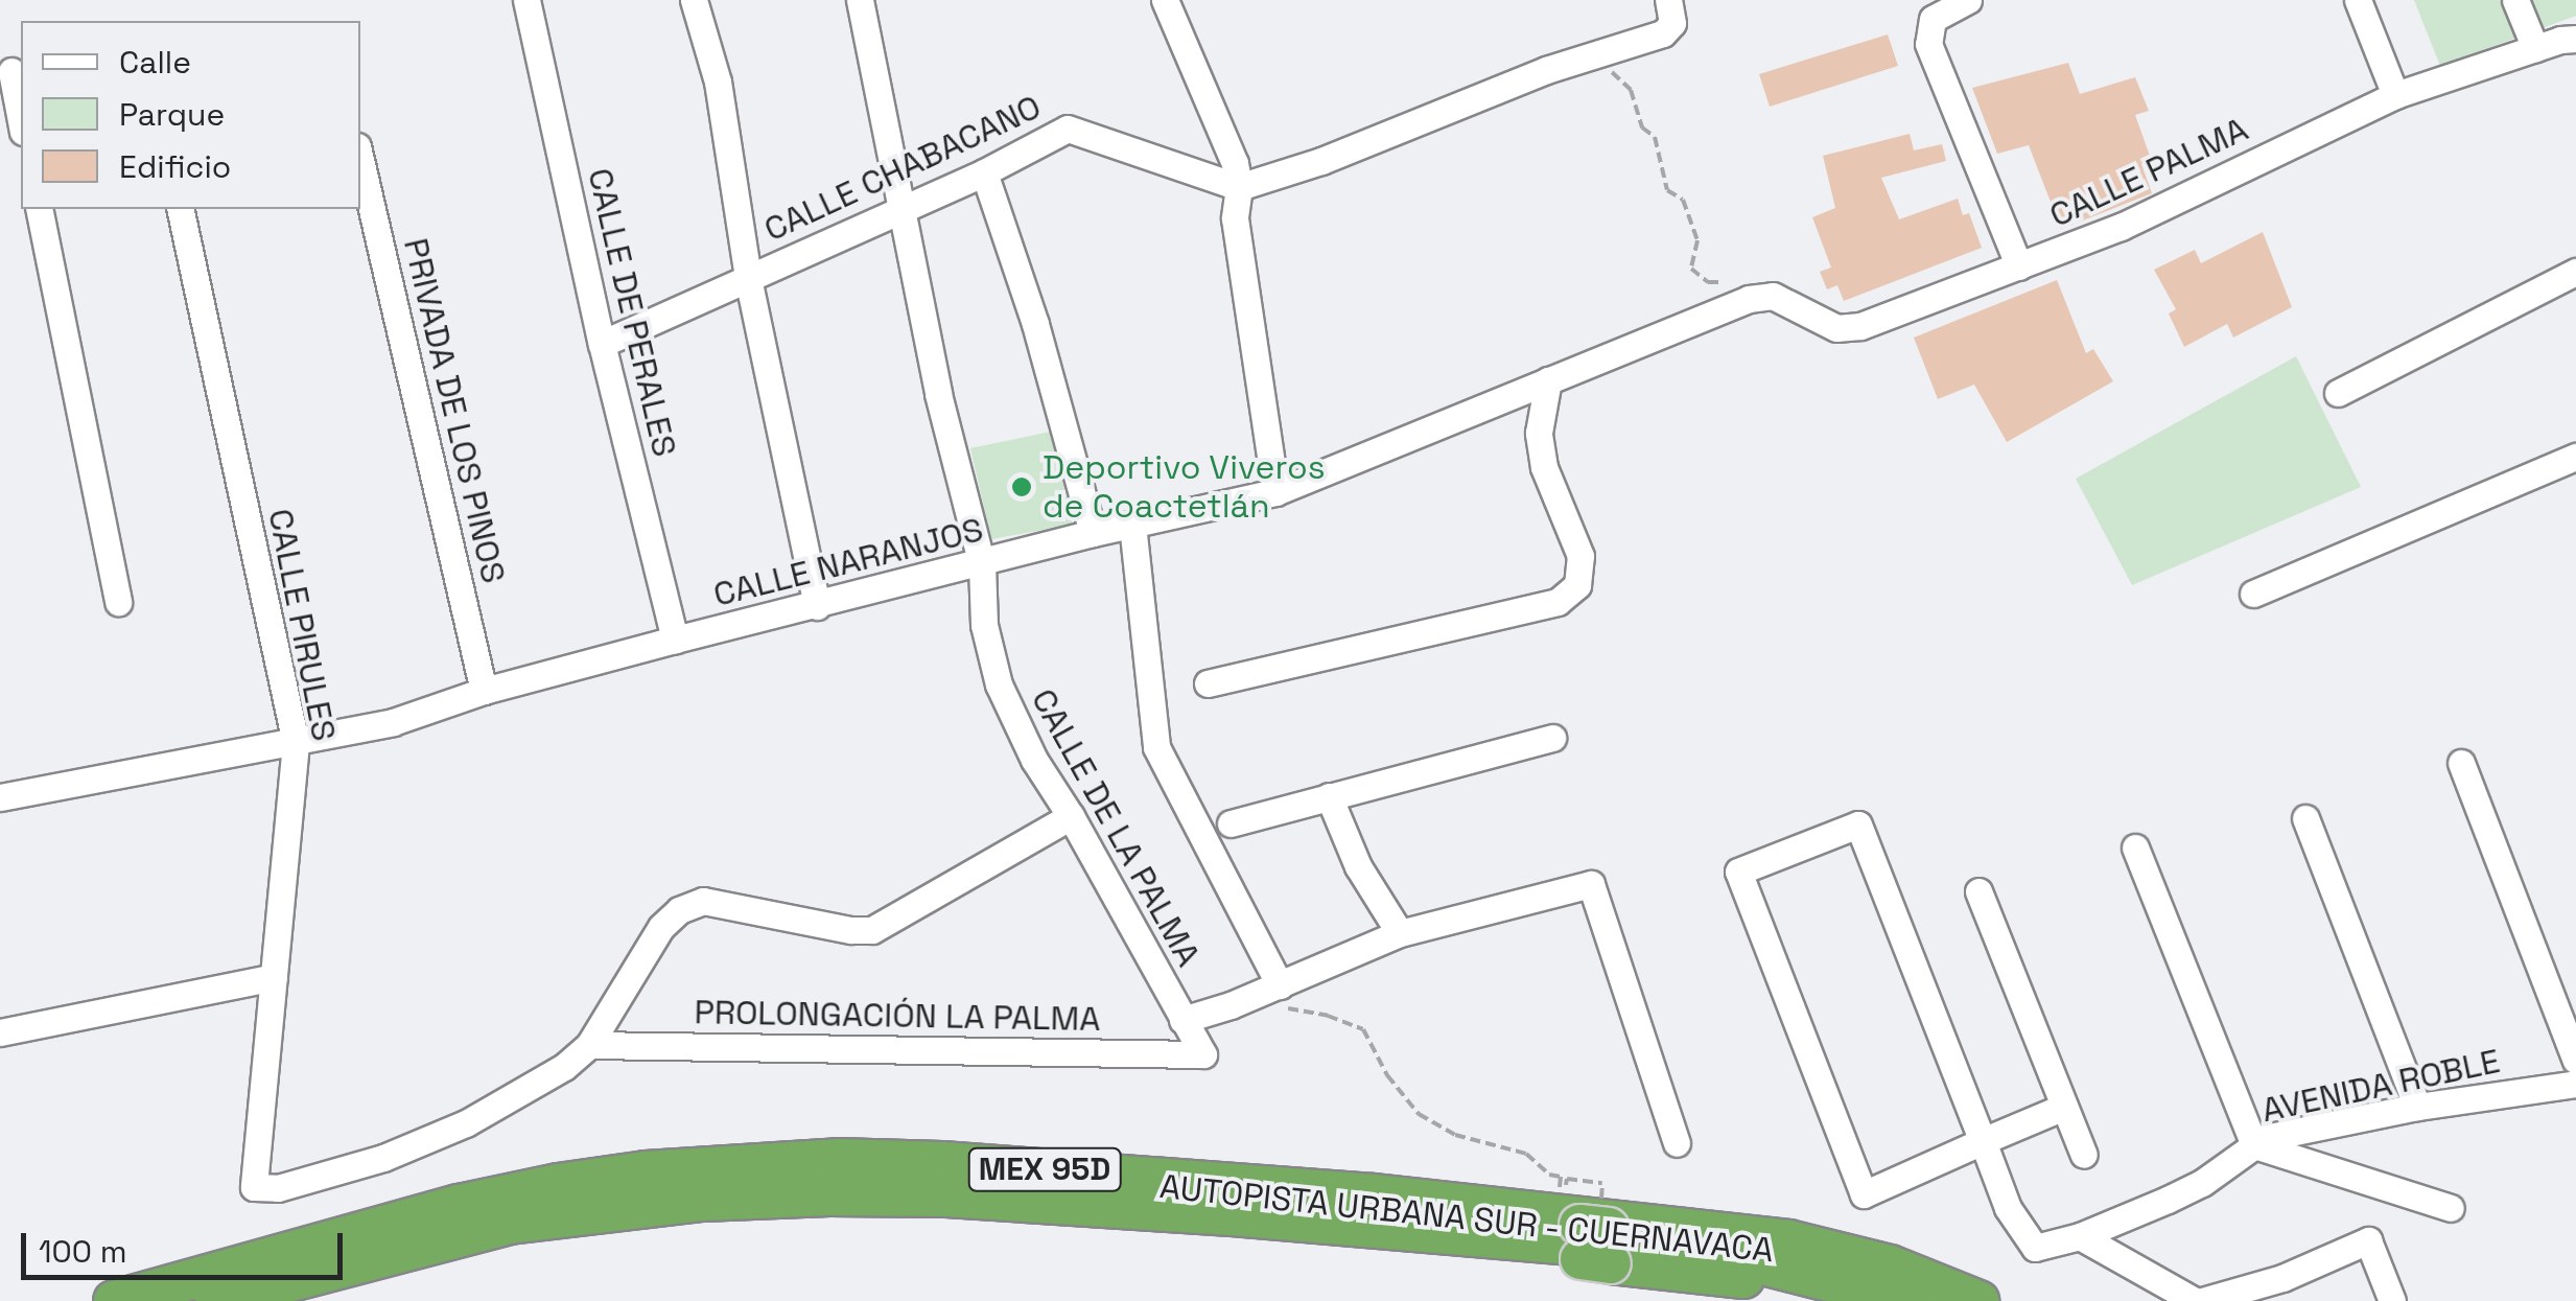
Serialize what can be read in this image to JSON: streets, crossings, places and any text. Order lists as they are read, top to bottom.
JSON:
{
  "streets": {
    "highway": ["MEX 95D", "AUTOPISTA URBANA SUR - CUERNAVACA"],
    "street": [
      "CALLE CHABACANO",
      "CALLE PALMA",
      "CALLE DE PERALES",
      "PRIVADA DE LOS PINOS",
      "CALLE NARANJOS",
      "CALLE PIRULES",
      "CALLE DE LA PALMA",
      "PROLONGACIÓN LA PALMA",
      "AVENIDA ROBLE"
    ]
  },
  "crossings": [
    ["CALLE CHABACANO", "CALLE DE PERALES"],
    ["CALLE CHABACANO", "CALLE DE LA PALMA"],
    ["CALLE PALMA", "CALLE NARANJOS"],
    ["CALLE DE PERALES", "CALLE NARANJOS"],
    ["PRIVADA DE LOS PINOS", "CALLE NARANJOS"],
    ["CALLE NARANJOS", "CALLE PIRULES"],
    ["CALLE NARANJOS", "CALLE DE LA PALMA"],
    ["CALLE PIRULES", "PROLONGACIÓN LA PALMA"],
    ["CALLE DE LA PALMA", "PROLONGACIÓN LA PALMA"],
    ["MEX 95D", "AUTOPISTA URBANA SUR - CUERNAVACA"]
  ],
  "places": ["Deportivo Viveros de Coactetlán"],
  "legend": ["Calle", "Parque", "Edificio"],
  "scale_bar": "100 m"
}
